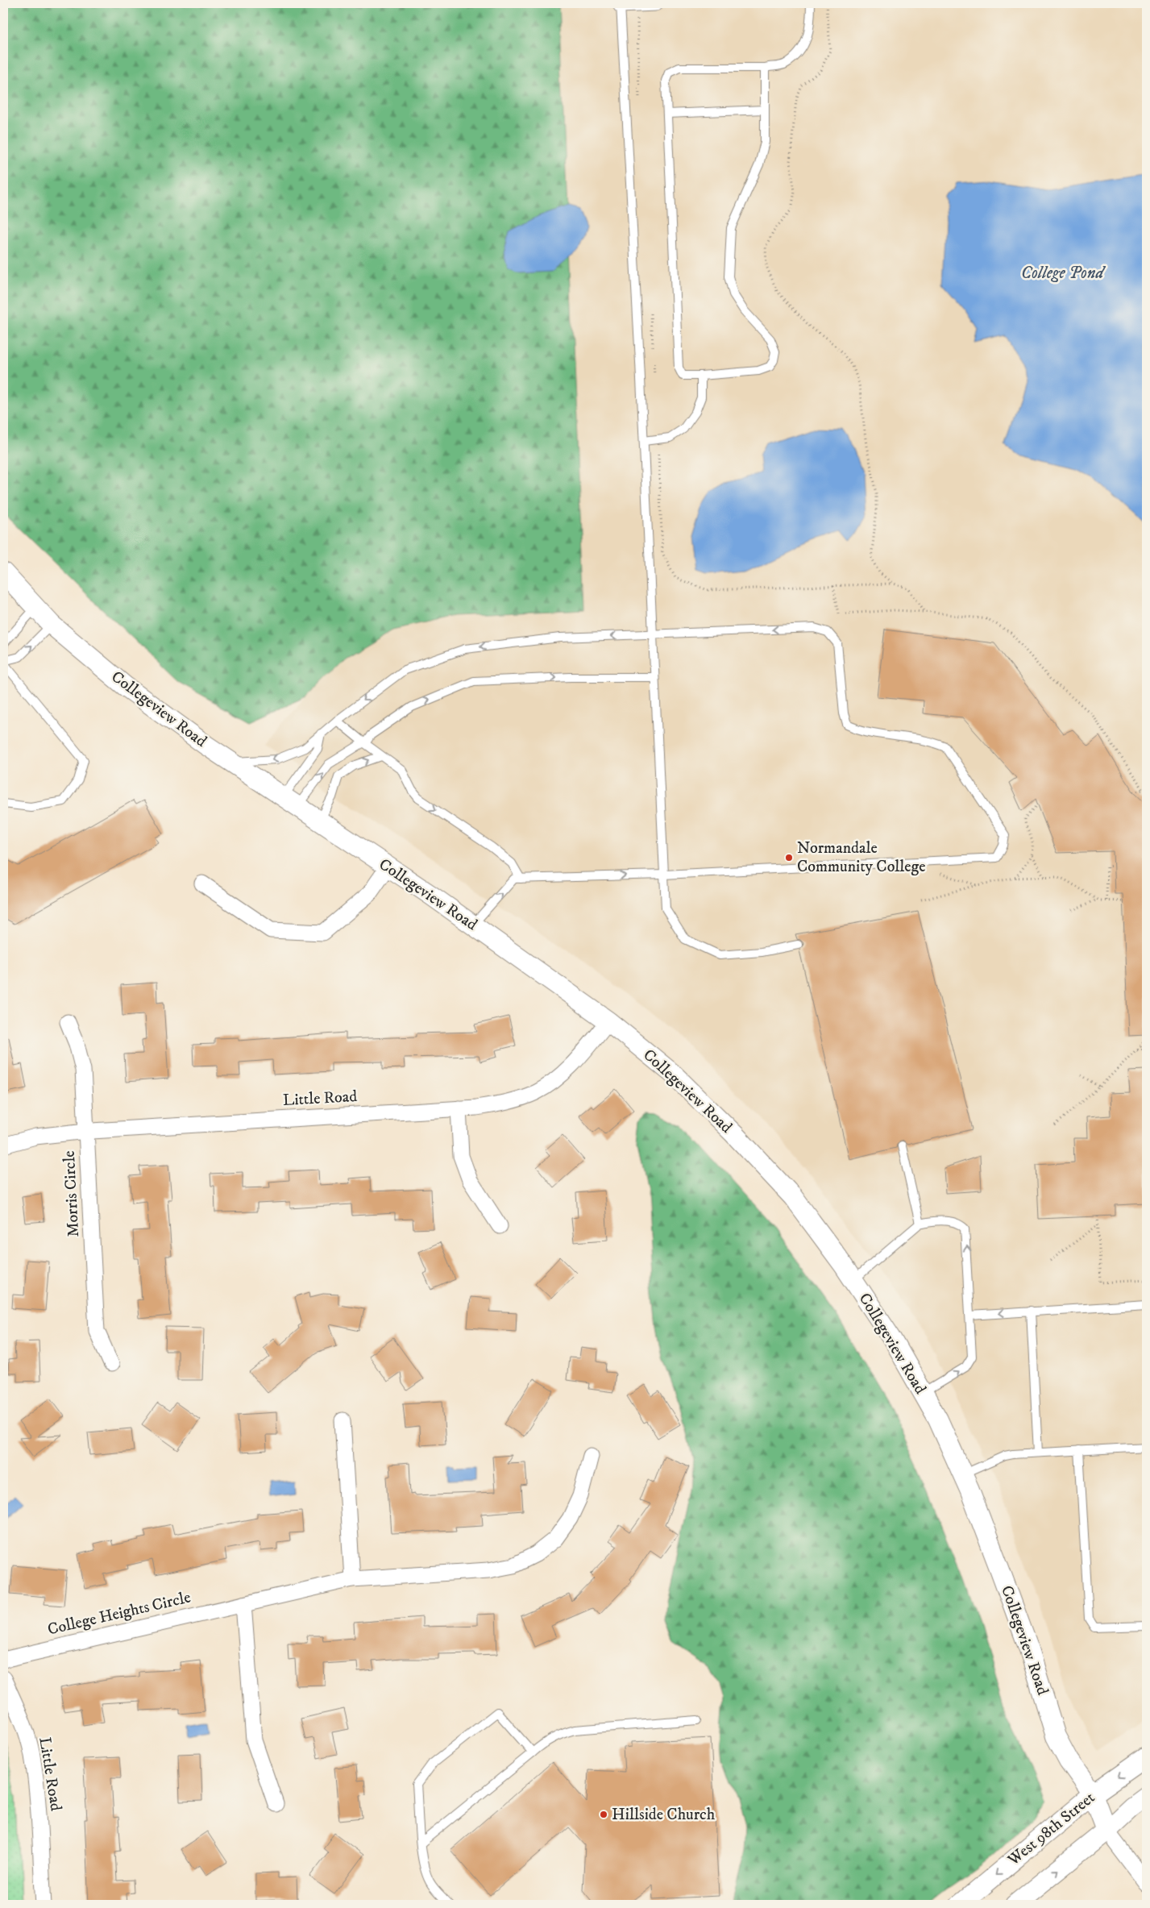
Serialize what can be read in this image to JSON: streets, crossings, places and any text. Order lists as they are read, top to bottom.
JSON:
{
  "streets": {
    "street": [
      "Collegeview Road",
      "Little Road",
      "Morris Circle",
      "College Heights Circle",
      "West 98th Street"
    ]
  },
  "crossings": [
    ["Collegeview Road", "Little Road"],
    ["Collegeview Road", "West 98th Street"],
    ["Little Road", "Morris Circle"]
  ],
  "water": ["College Pond"],
  "places": ["Normandale Community College", "Hillside Church"]
}
